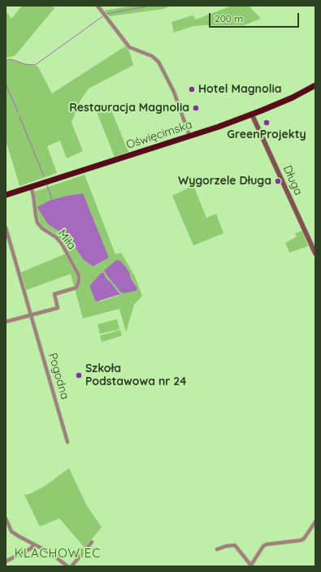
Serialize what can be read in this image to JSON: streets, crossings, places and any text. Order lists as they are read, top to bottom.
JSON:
{
  "streets": {
    "highway": ["Oświęcimska"],
    "street": ["Długa", "Miła", "Pogodna"]
  },
  "crossings": [
    ["Oświęcimska", "Długa"],
    ["Oświęcimska", "Miła"],
    ["Miła", "Pogodna"]
  ],
  "districts": ["KLACHOWIEC"],
  "places": [
    "Hotel Magnolia",
    "Restauracja Magnolia",
    "GreenProjekty",
    "Wygorzele Długa",
    "Szkoła Podstawowa nr 24"
  ],
  "scale_bar": "200 m"
}
